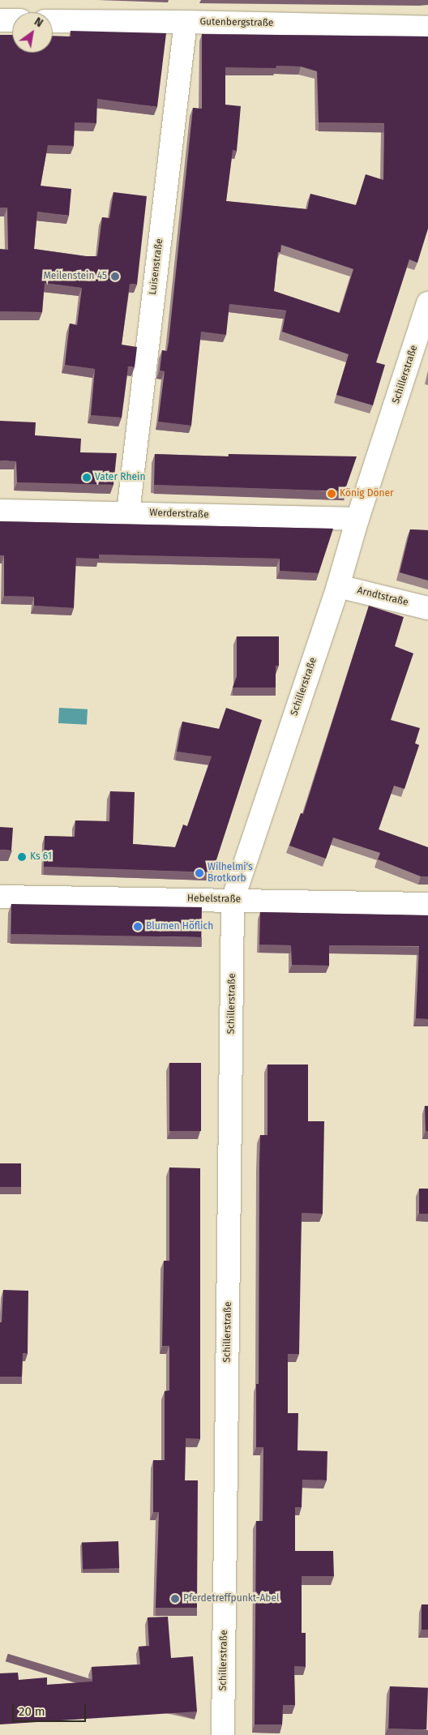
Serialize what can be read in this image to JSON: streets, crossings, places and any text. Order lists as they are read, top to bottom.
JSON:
{
  "streets": {
    "street": [
      "Gutenbergstraße",
      "Luisenstraße",
      "Schillerstraße",
      "Werderstraße",
      "Arndtstraße",
      "Hebelstraße"
    ]
  },
  "crossings": [
    ["Gutenbergstraße", "Luisenstraße"],
    ["Luisenstraße", "Werderstraße"],
    ["Schillerstraße", "Werderstraße"],
    ["Schillerstraße", "Arndtstraße"],
    ["Schillerstraße", "Hebelstraße"]
  ],
  "places": [
    "Meilenstein 45",
    "Vater Rhein",
    "König Döner",
    "Ks 61",
    "Wilhelmi's Brotkorb",
    "Blumen Höflich",
    "Pferdetreffpunkt-Abel"
  ],
  "scale_bar": "20 m",
  "north": "top right"
}
